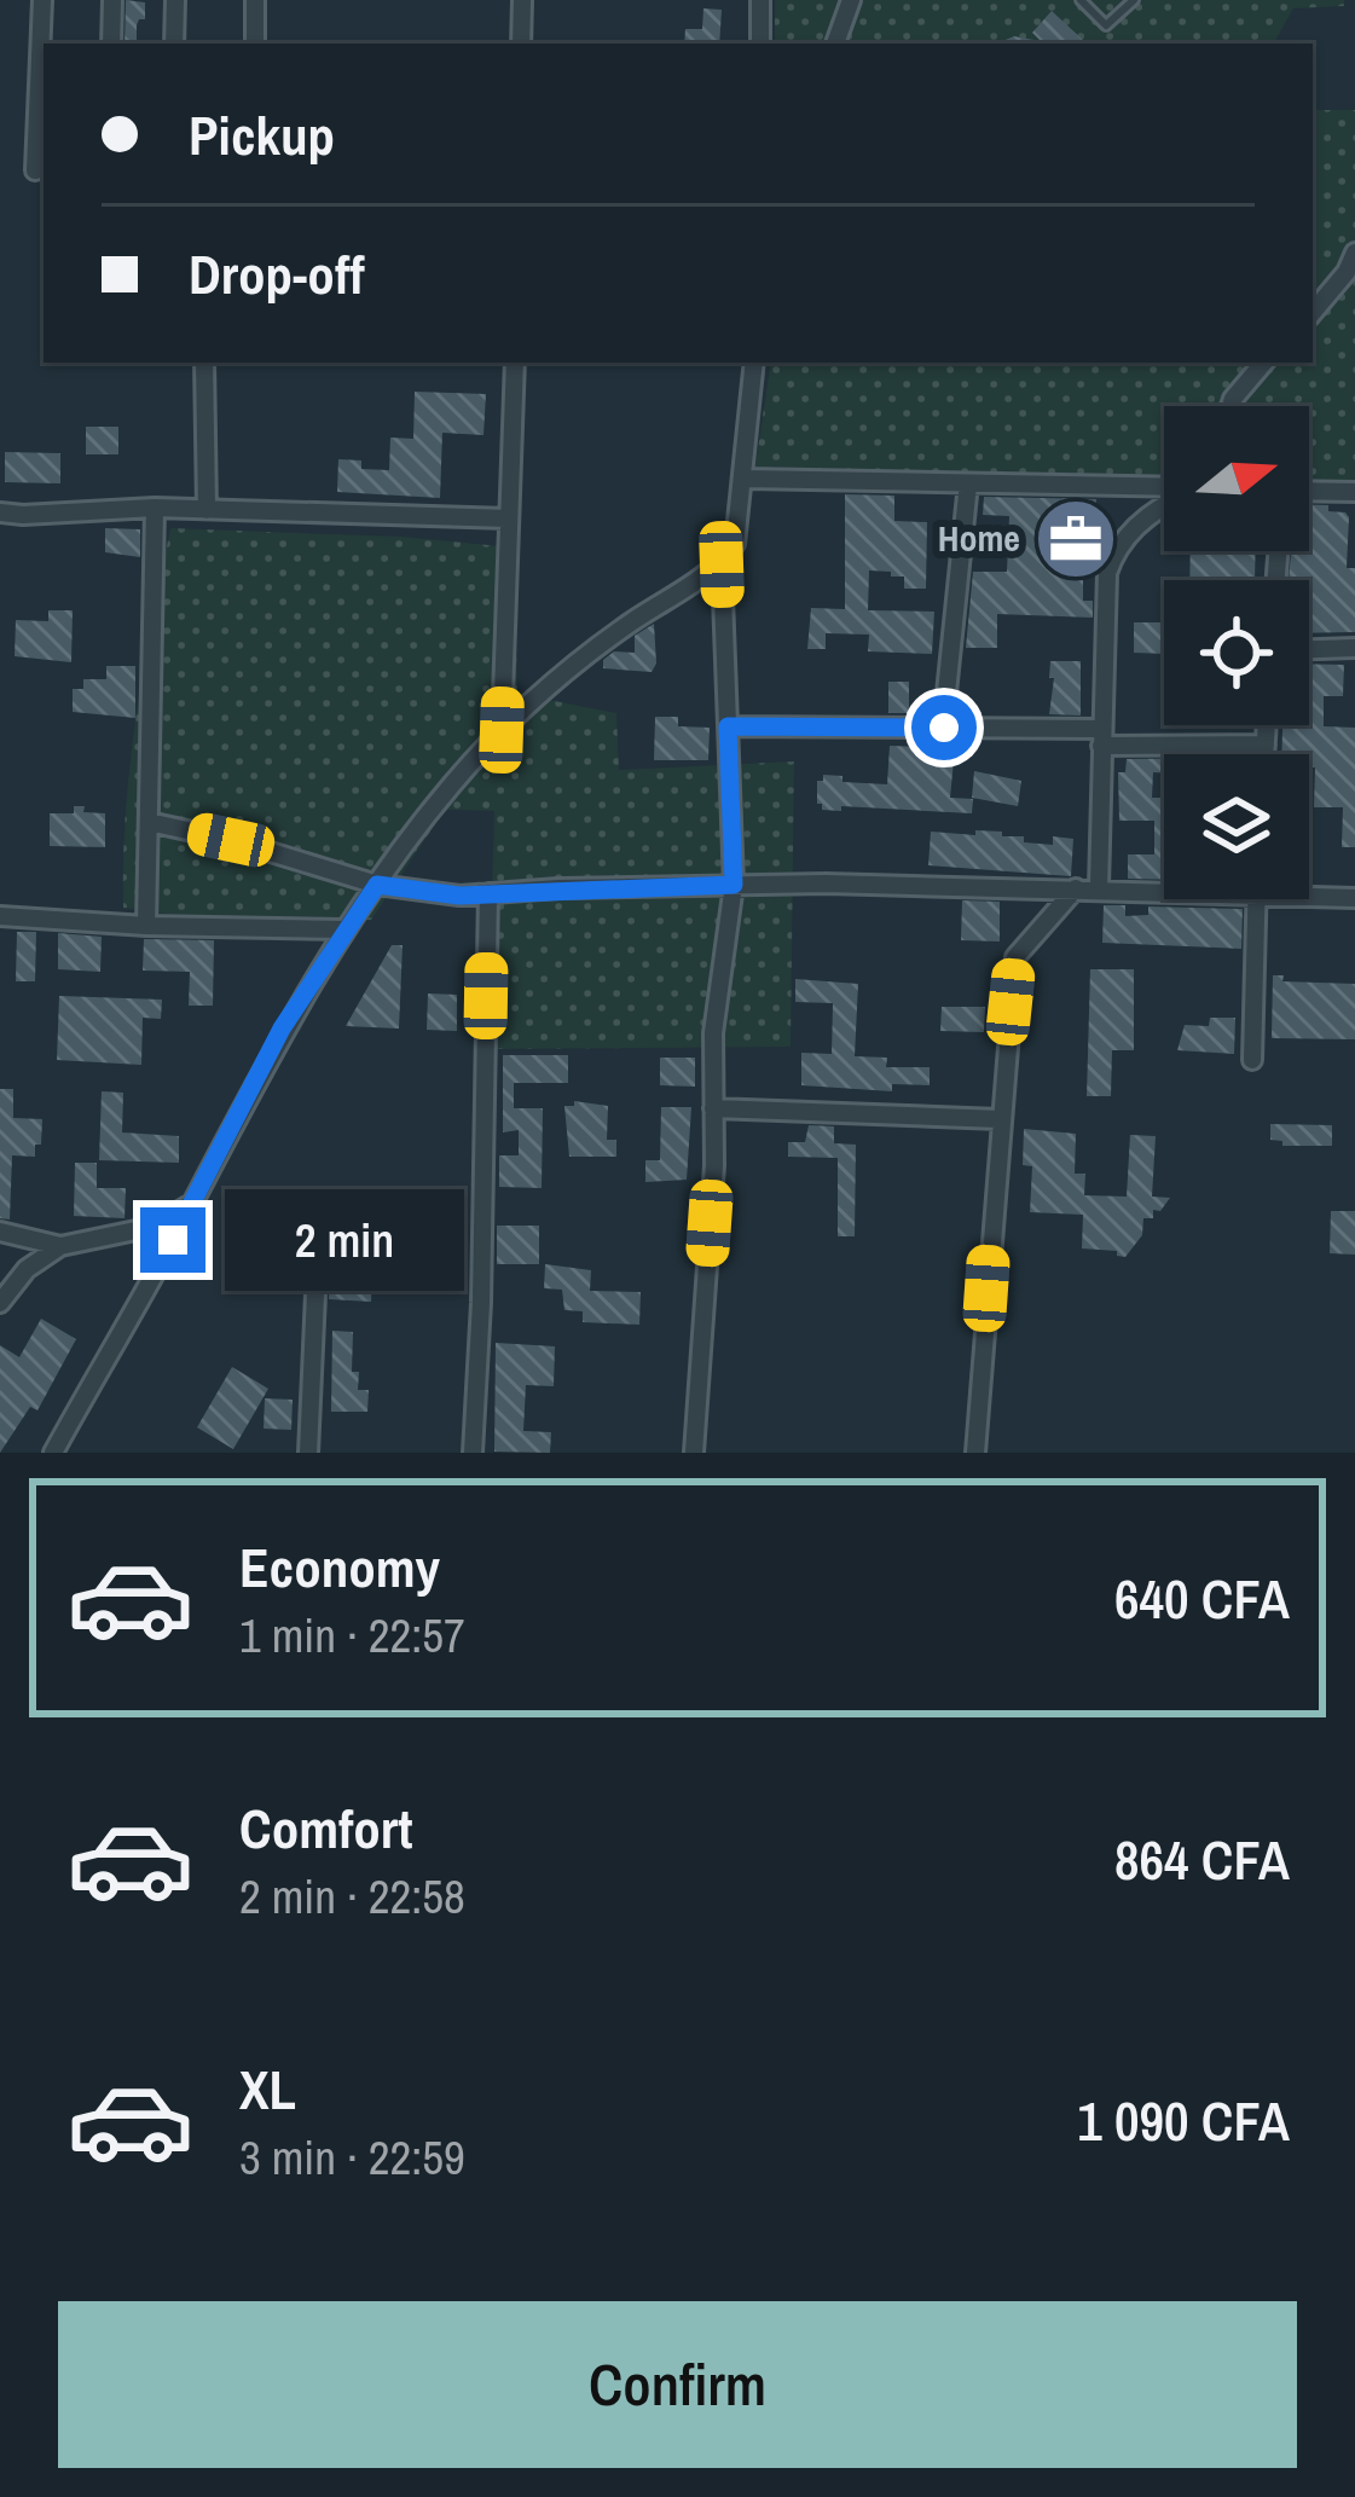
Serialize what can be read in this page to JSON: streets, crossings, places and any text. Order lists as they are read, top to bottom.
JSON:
{
  "places": {
    "office": ["Home"]
  },
  "north": "right",
  "page": {
    "banner": ["Pickup", "Drop-off"],
    "bubble": "2 min",
    "list": [
      {
        "name": "Economy",
        "note": "1 min · 22:57",
        "value": "640 CFA"
      },
      {
        "name": "Comfort",
        "note": "2 min · 22:58",
        "value": "864 CFA"
      },
      {
        "name": "XL",
        "note": "3 min · 22:59",
        "value": "1 090 CFA"
      }
    ],
    "buttons": "Confirm"
  }
}
